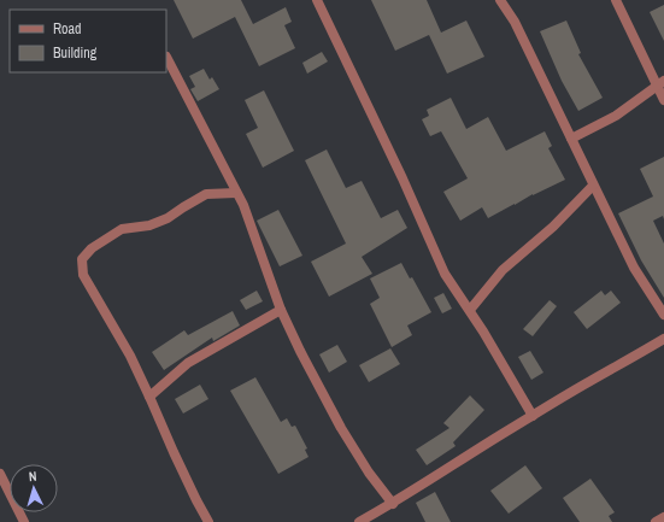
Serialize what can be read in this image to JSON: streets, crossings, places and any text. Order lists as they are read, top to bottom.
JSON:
{
  "legend": ["Road", "Building"],
  "north": "top"
}
